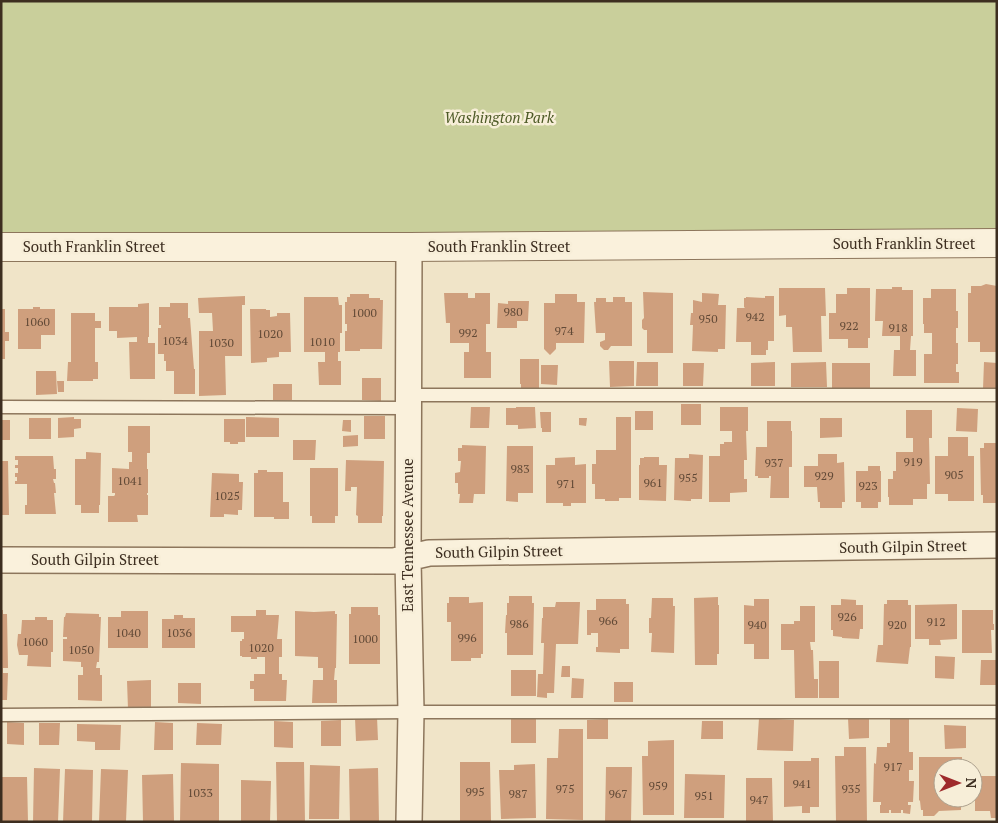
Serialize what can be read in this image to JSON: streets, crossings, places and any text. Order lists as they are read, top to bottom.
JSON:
{
  "streets": {
    "street": ["South Franklin Street", "East Tennessee Avenue", "South Gilpin Street"]
  },
  "crossings": [
    ["South Franklin Street", "East Tennessee Avenue"],
    ["East Tennessee Avenue", "South Gilpin Street"]
  ],
  "parks": ["Washington Park"],
  "house_numbers": [
    "980",
    "1000",
    "942",
    "950",
    "1060",
    "922",
    "918",
    "974",
    "992",
    "1020",
    "1034",
    "1010",
    "1030",
    "919",
    "937",
    "983",
    "905",
    "929",
    "955",
    "1041",
    "961",
    "971",
    "923",
    "1025",
    "926",
    "966",
    "912",
    "986",
    "940",
    "920",
    "1040",
    "1036",
    "996",
    "1000",
    "1060",
    "1020",
    "1050",
    "917",
    "941",
    "959",
    "975",
    "935",
    "995",
    "1033",
    "987",
    "967",
    "951",
    "947"
  ],
  "north": "right"
}
